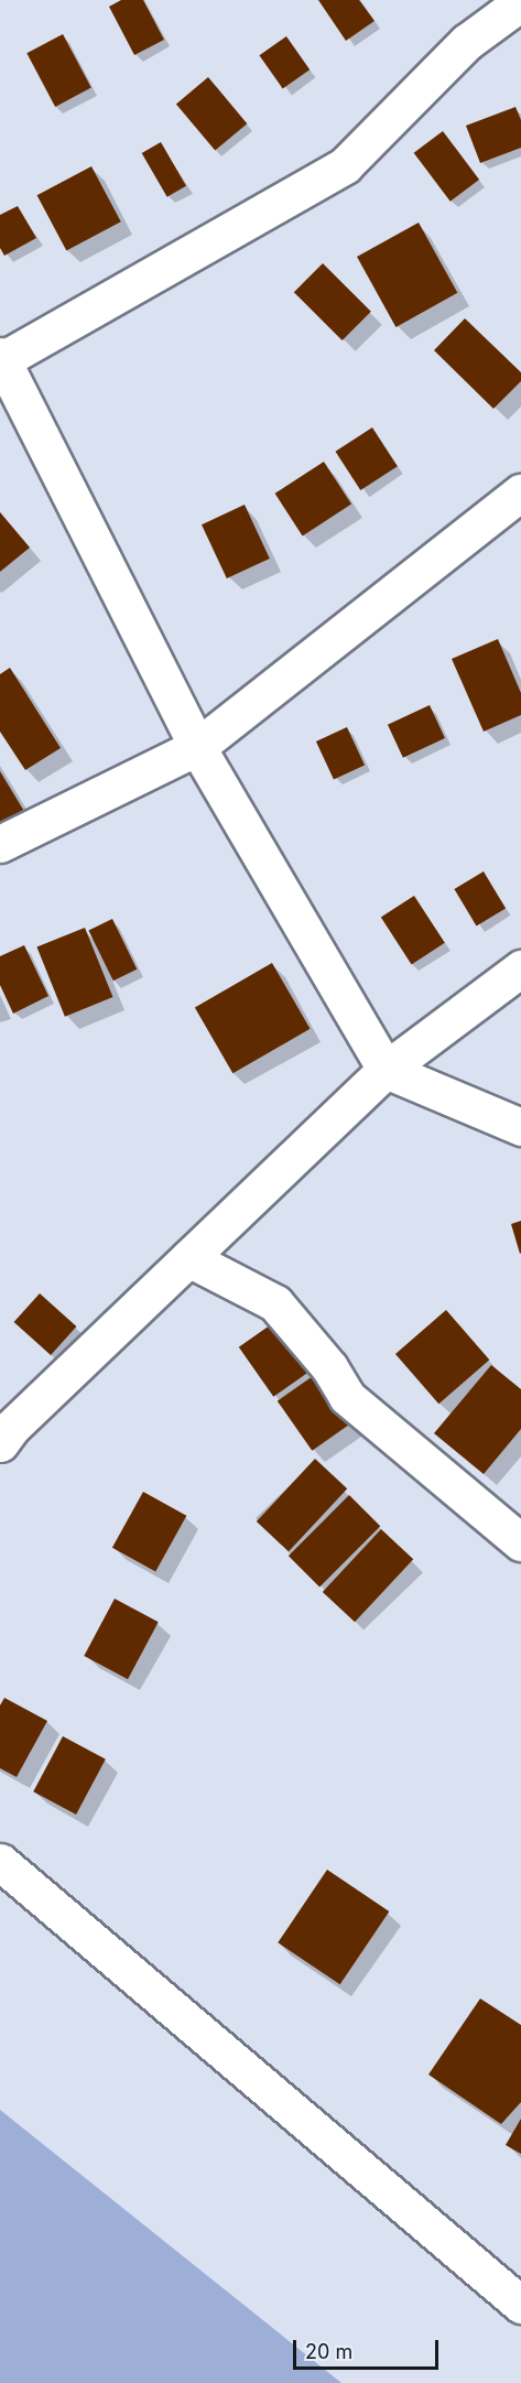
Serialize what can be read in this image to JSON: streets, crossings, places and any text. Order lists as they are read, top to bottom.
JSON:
{
  "scale_bar": "20 m"
}
